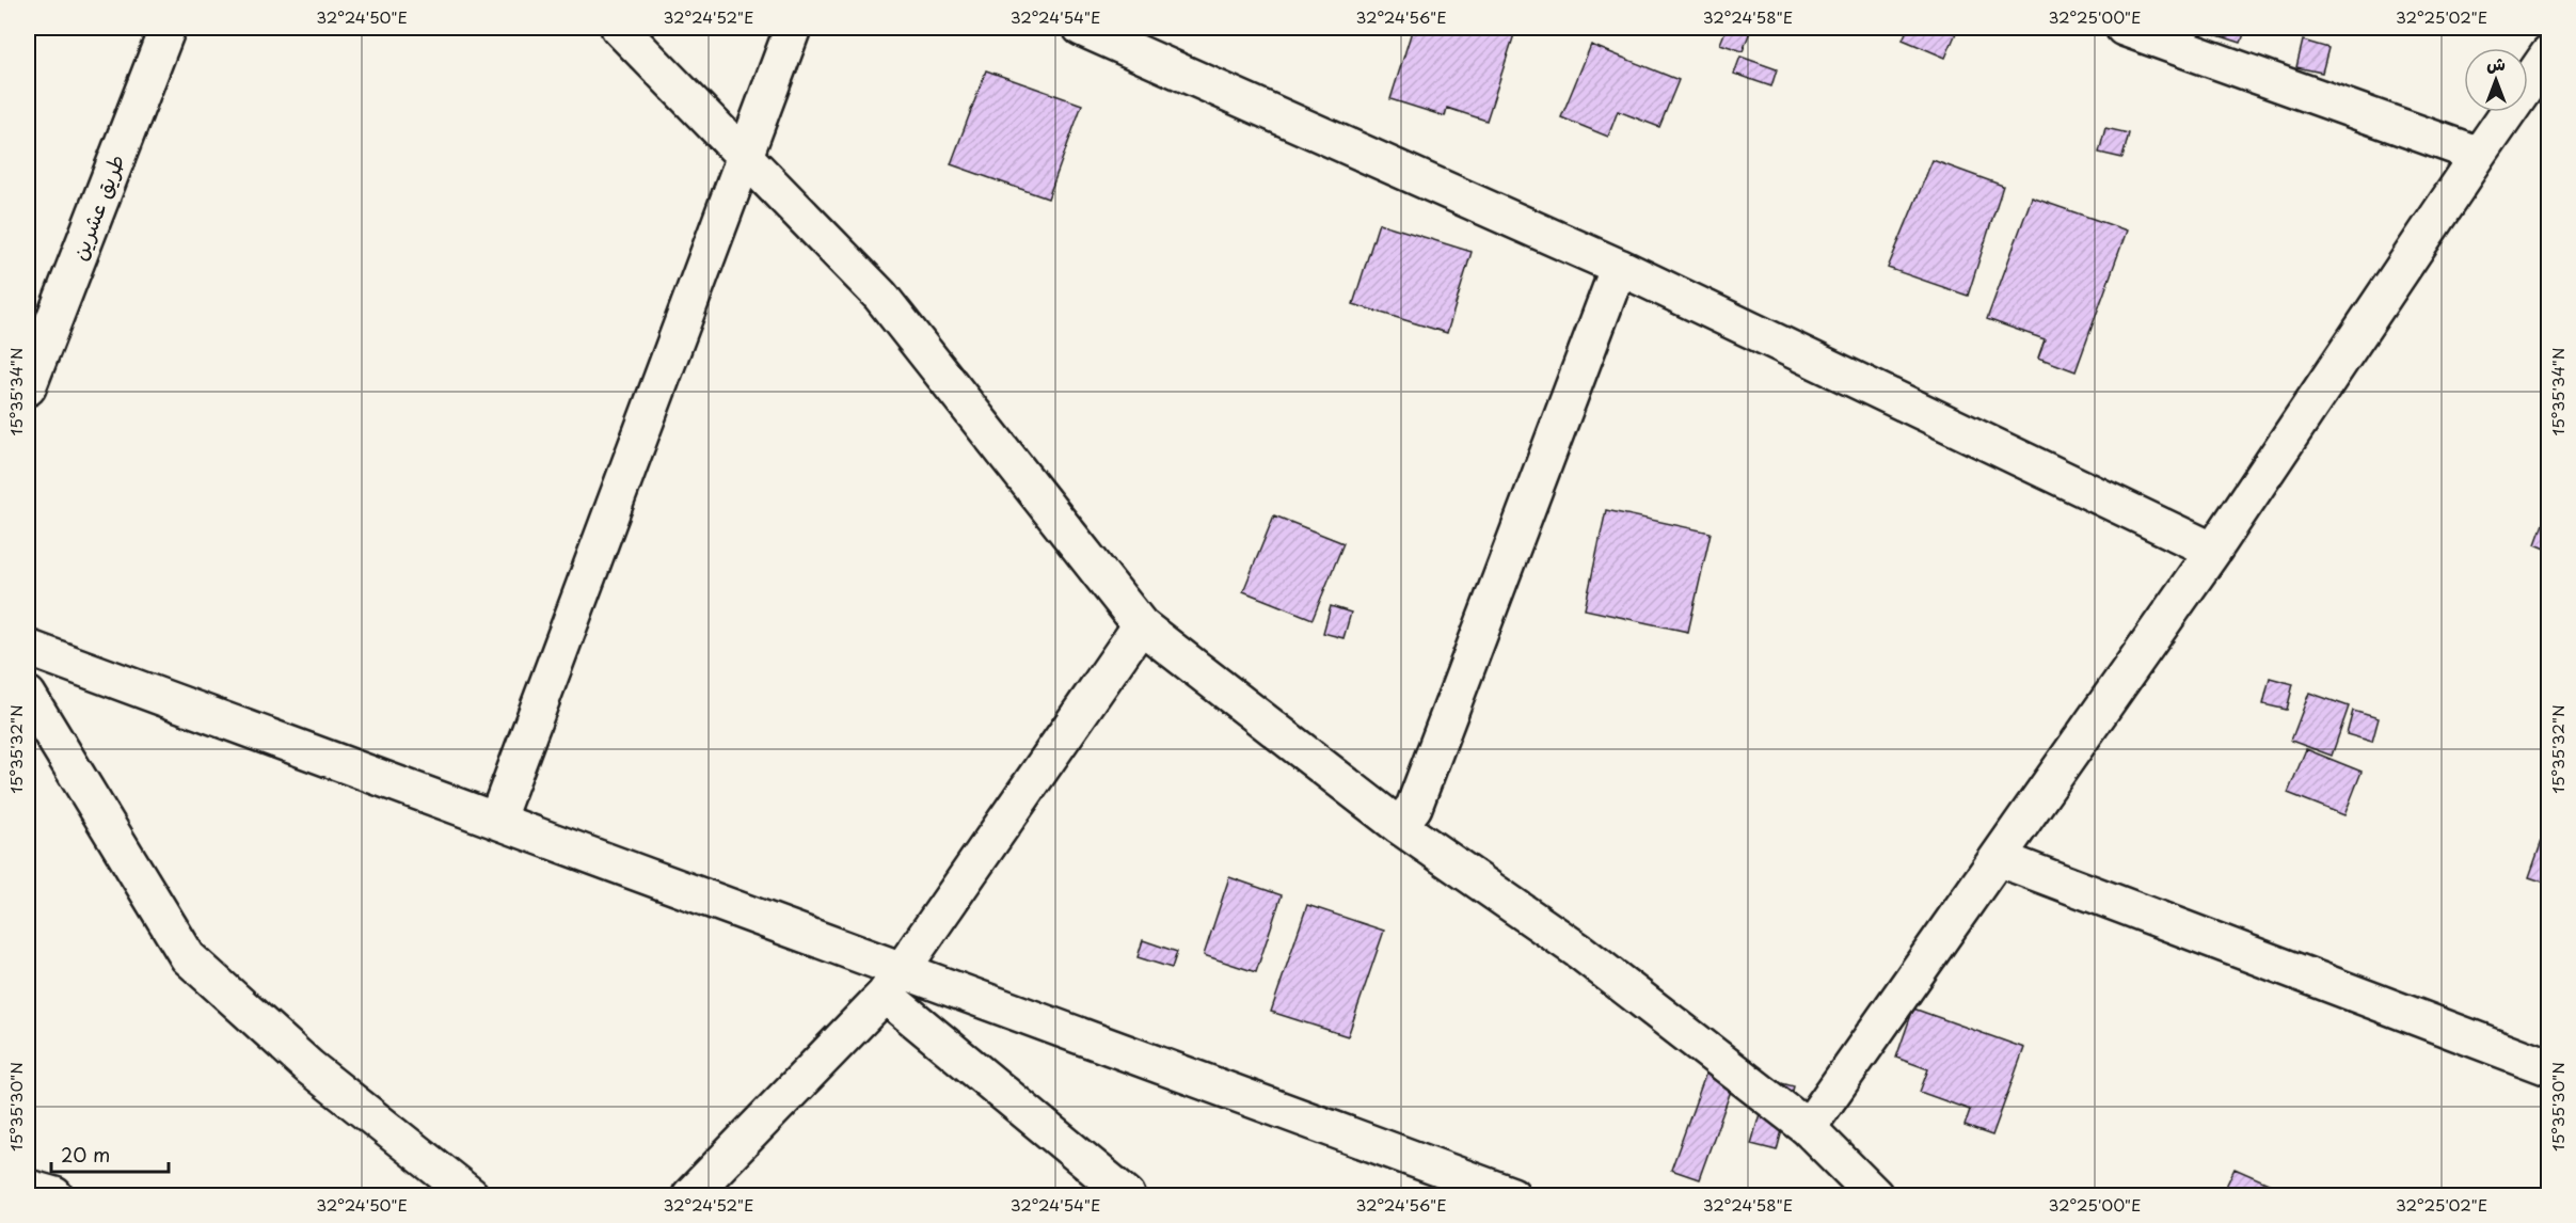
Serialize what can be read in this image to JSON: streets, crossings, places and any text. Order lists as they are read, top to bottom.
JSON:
{
  "streets": {
    "street": ["طريق عشرين"]
  },
  "scale_bar": "20 m",
  "north": "top",
  "coordinates": [
    "32°24'50\"E",
    "32°24'52\"E",
    "32°24'54\"E",
    "32°24'56\"E",
    "32°24'58\"E",
    "32°25'00\"E",
    "32°25'02\"E",
    "15°35'34\"N",
    "15°35'32\"N",
    "15°35'30\"N"
  ]
}
